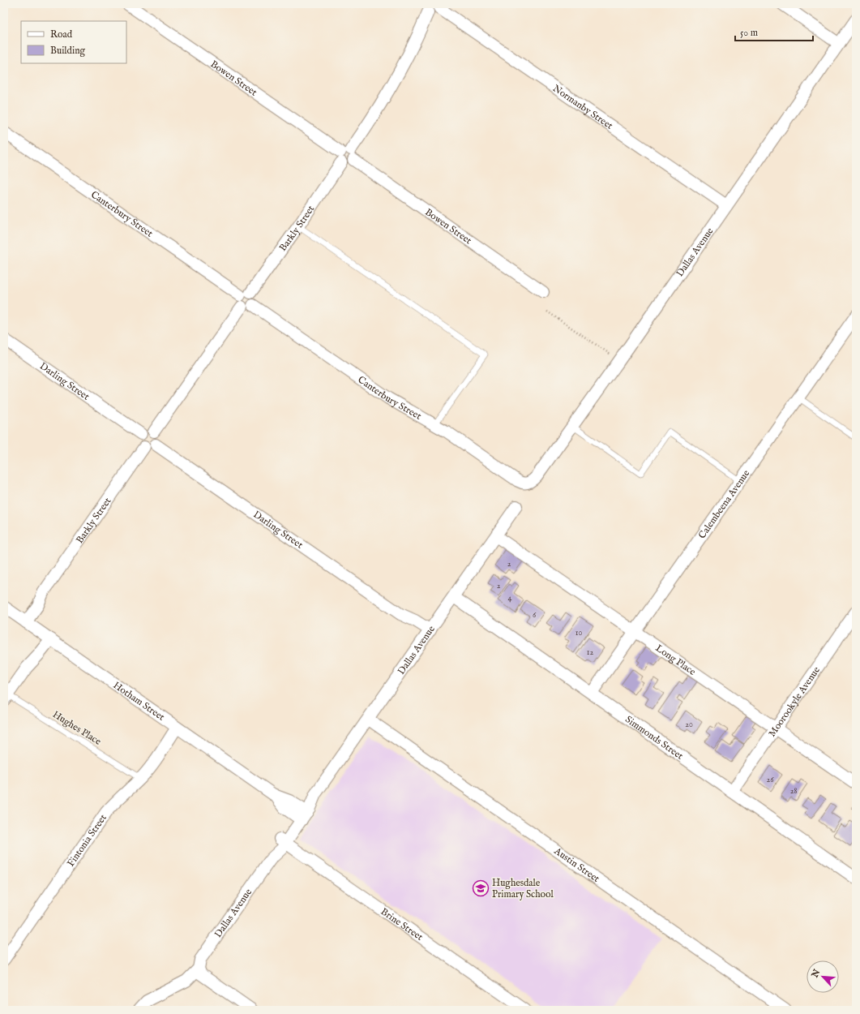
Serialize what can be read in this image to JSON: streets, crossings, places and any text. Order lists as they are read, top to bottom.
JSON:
{
  "streets": {
    "street": [
      "Bowen Street",
      "Normanby Street",
      "Canterbury Street",
      "Barkly Street",
      "Dallas Avenue",
      "Darling Street",
      "Calembeena Avenue",
      "Long Place",
      "Hotham Street",
      "Moorookyle Avenue",
      "Simmonds Street",
      "Fintonia Street",
      "Austin Street",
      "Brine Street"
    ],
    "lane": ["Hughes Place"]
  },
  "crossings": [
    ["Bowen Street", "Barkly Street"],
    ["Normanby Street", "Dallas Avenue"],
    ["Canterbury Street", "Barkly Street"],
    ["Canterbury Street", "Dallas Avenue"],
    ["Barkly Street", "Darling Street"],
    ["Barkly Street", "Hotham Street"],
    ["Dallas Avenue", "Darling Street"],
    ["Dallas Avenue", "Long Place"],
    ["Dallas Avenue", "Hotham Street"],
    ["Dallas Avenue", "Simmonds Street"],
    ["Dallas Avenue", "Austin Street"],
    ["Dallas Avenue", "Brine Street"],
    ["Calembeena Avenue", "Long Place"],
    ["Calembeena Avenue", "Simmonds Street"],
    ["Long Place", "Moorookyle Avenue"],
    ["Hotham Street", "Fintonia Street"],
    ["Moorookyle Avenue", "Simmonds Street"],
    ["Hughes Place", "Fintonia Street"]
  ],
  "places": {
    "school or university": ["Hughesdale Primary School"]
  },
  "house_numbers": [
    "2",
    "2",
    "4",
    "6",
    "10",
    "12",
    "20",
    "26",
    "28"
  ],
  "legend": ["Road", "Building"],
  "scale_bar": "50 m",
  "north": "top left"
}
